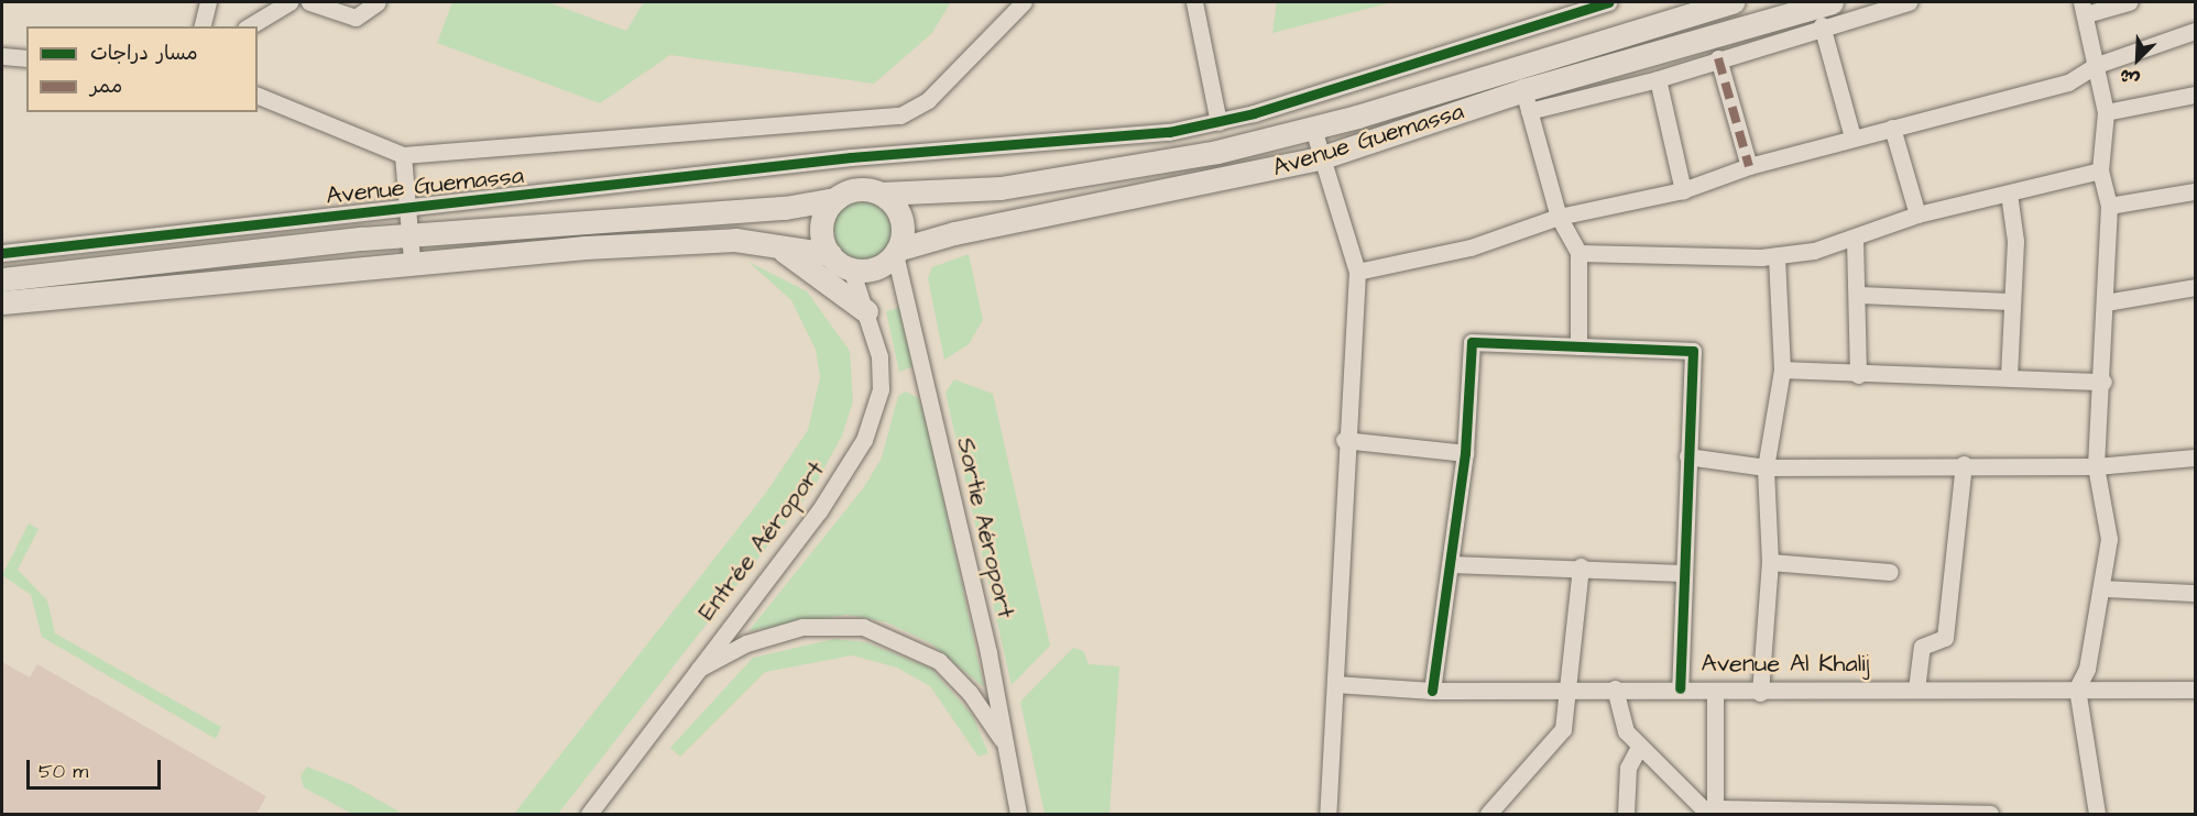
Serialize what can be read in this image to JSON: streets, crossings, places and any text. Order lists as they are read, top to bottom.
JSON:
{
  "streets": {
    "main road": ["Avenue Guemassa"],
    "street": ["Sortie Aéroport", "Entrée Aéroport", "Avenue Al Khalij"]
  },
  "crossings": [
    ["Avenue Guemassa", "Sortie Aéroport"],
    ["Avenue Guemassa", "Entrée Aéroport"],
    ["Sortie Aéroport", "Entrée Aéroport"]
  ],
  "legend": ["مسار دراجات", "ممر"],
  "scale_bar": "50 m",
  "north": "bottom left"
}
